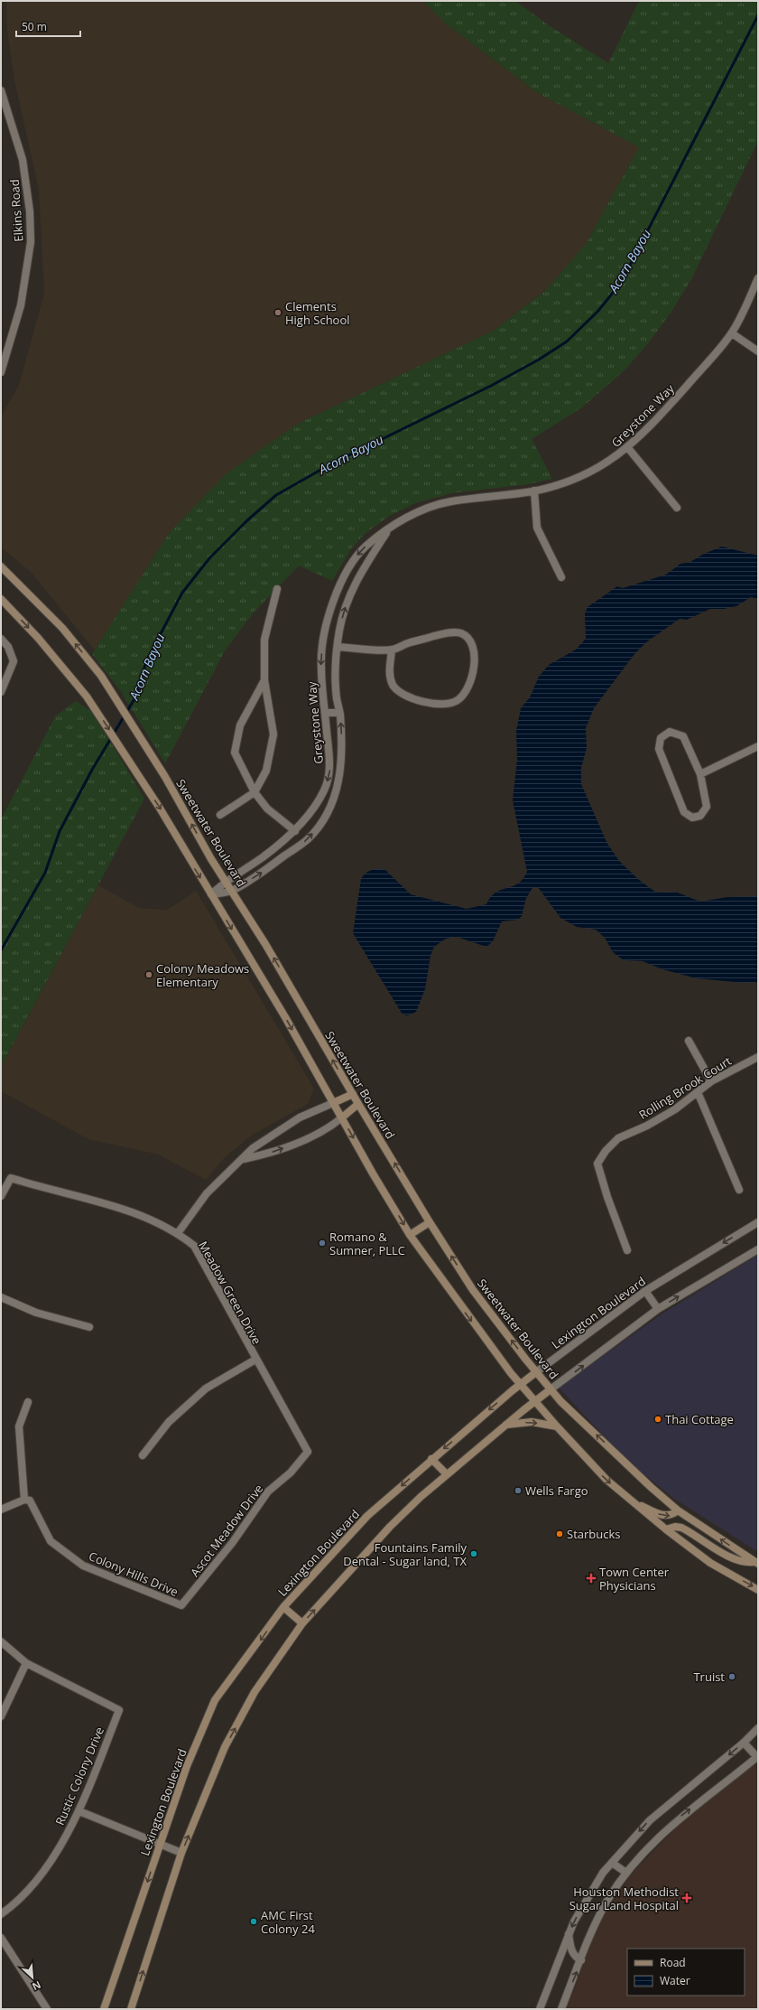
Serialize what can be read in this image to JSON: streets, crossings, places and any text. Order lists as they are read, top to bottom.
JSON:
{
  "streets": {
    "main road": ["Sweetwater Boulevard", "Lexington Boulevard"],
    "street": [
      "Elkins Road",
      "Greystone Way",
      "Rolling Brook Court",
      "Meadow Green Drive",
      "Ascot Meadow Drive",
      "Colony Hills Drive",
      "Rustic Colony Drive"
    ]
  },
  "crossings": [
    ["Greystone Way", "Sweetwater Boulevard"],
    ["Sweetwater Boulevard", "Lexington Boulevard"],
    ["Meadow Green Drive", "Ascot Meadow Drive"],
    ["Ascot Meadow Drive", "Colony Hills Drive"]
  ],
  "one_way": ["Lexington Boulevard"],
  "water": ["Acorn Bayou"],
  "places": {
    "other": [
      "Clements High School",
      "Colony Meadows Elementary",
      "Romano & Sumner, PLLC",
      "Thai Cottage",
      "Wells Fargo",
      "Starbucks",
      "Fountains Family Dental - Sugar land, TX",
      "Truist",
      "AMC First Colony 24"
    ],
    "health": ["Town Center Physicians", "Houston Methodist Sugar Land Hospital"]
  },
  "legend": ["Road", "Water"],
  "scale_bar": "50 m",
  "north": "bottom right"
}
